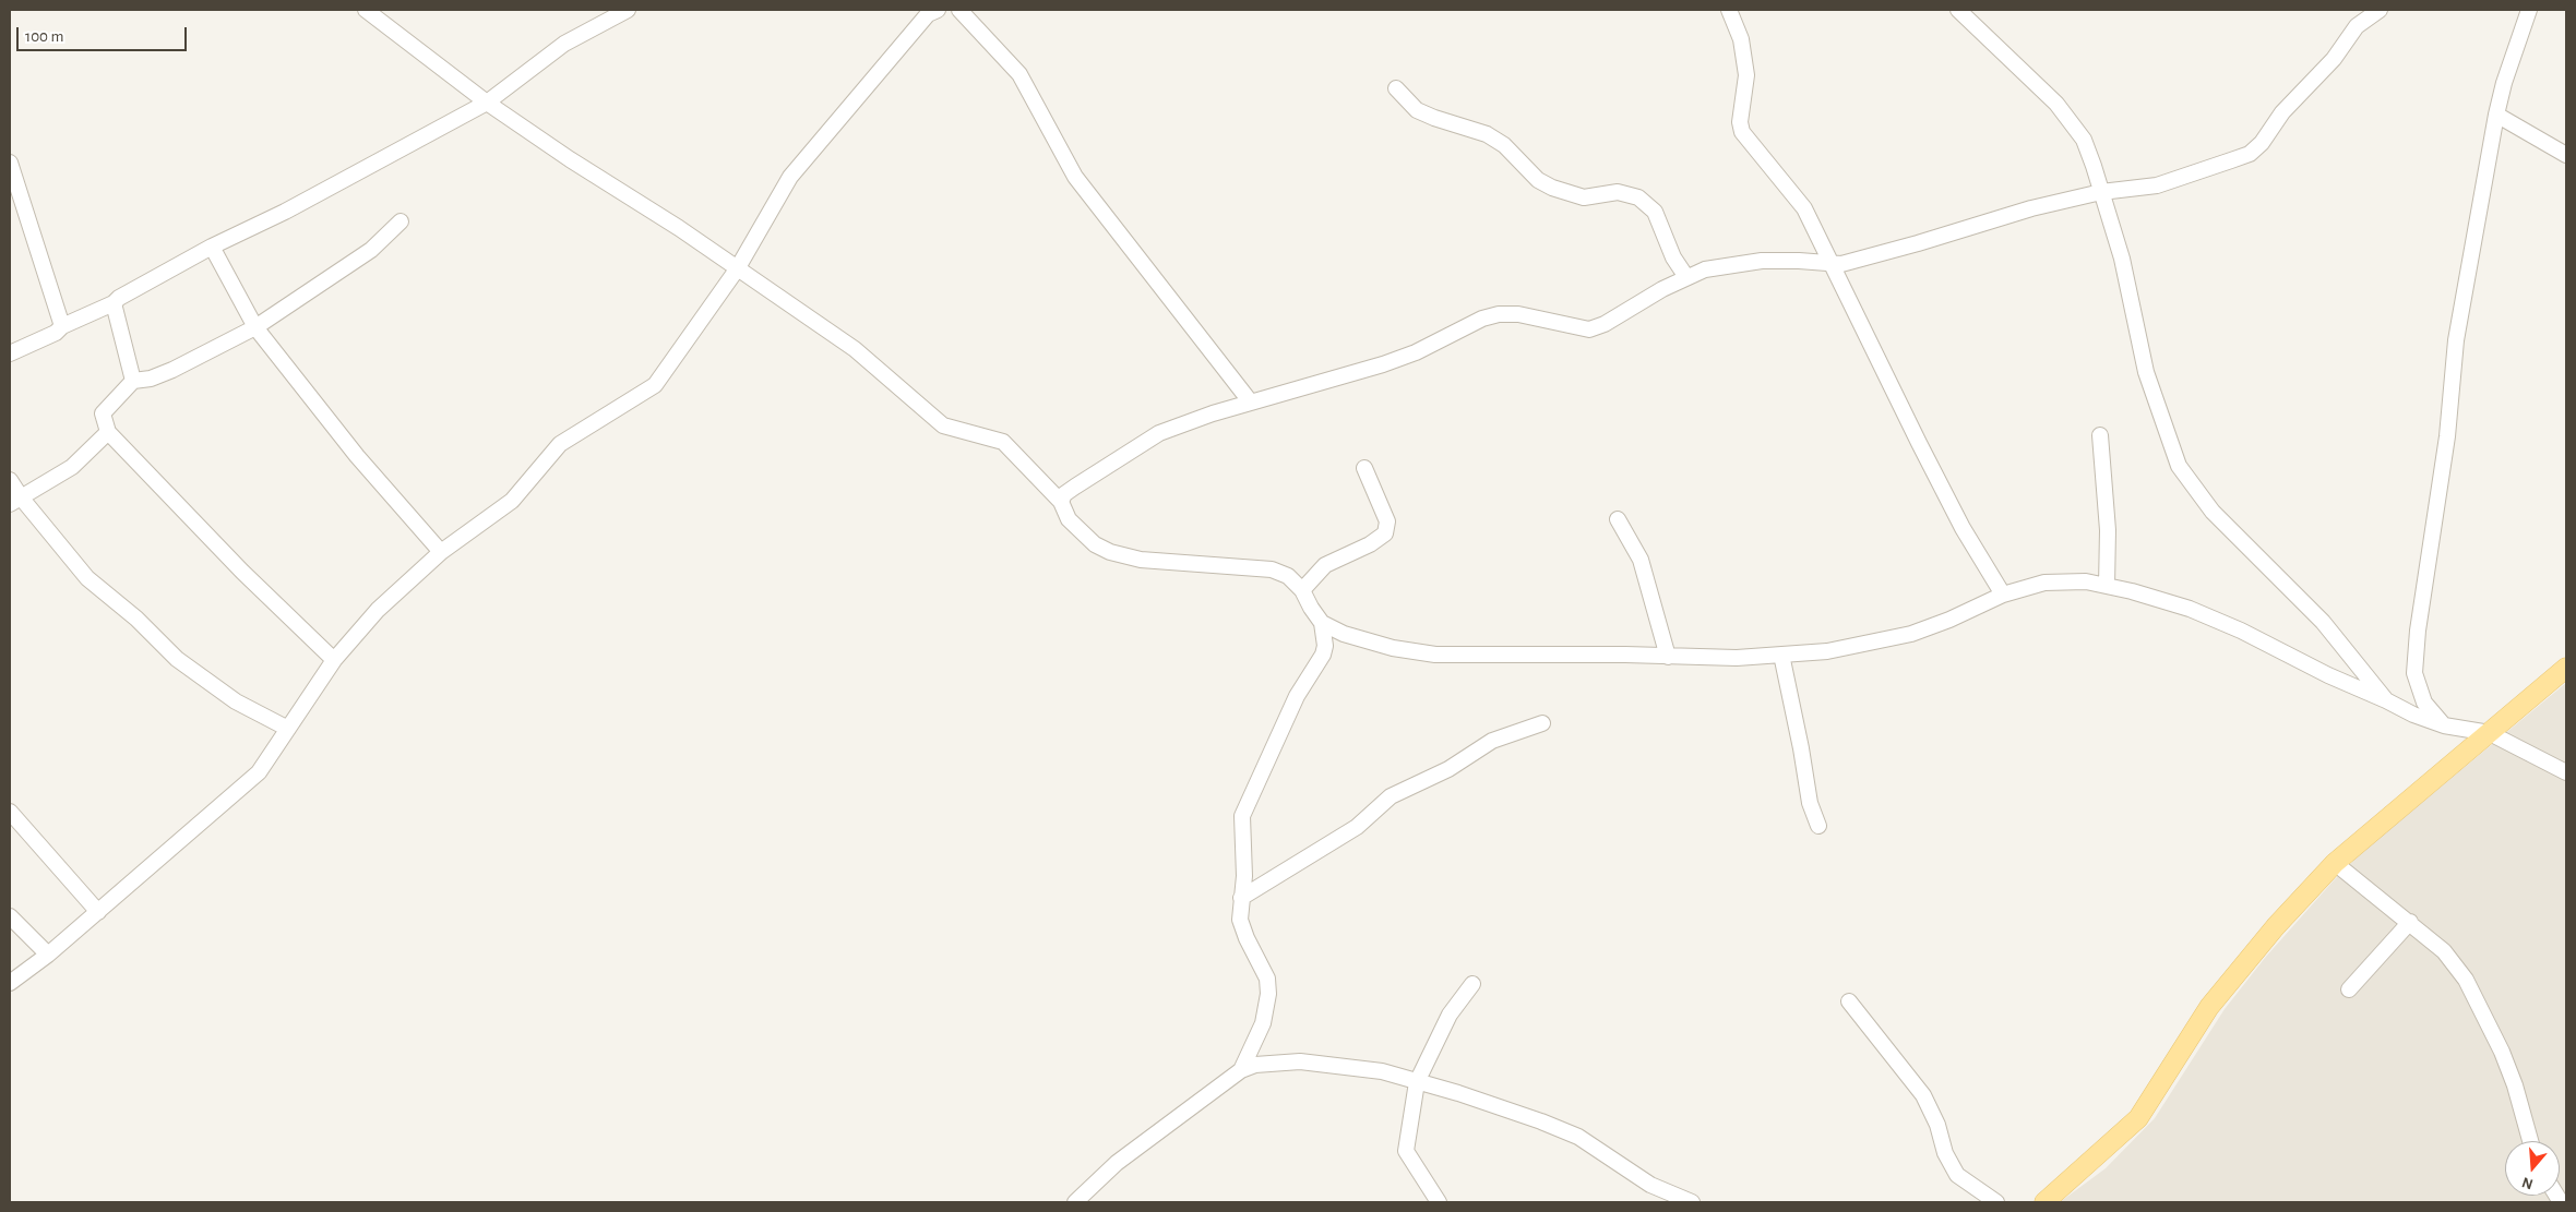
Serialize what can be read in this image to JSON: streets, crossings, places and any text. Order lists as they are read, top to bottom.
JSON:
{
  "scale_bar": "100 m",
  "north": "bottom"
}
